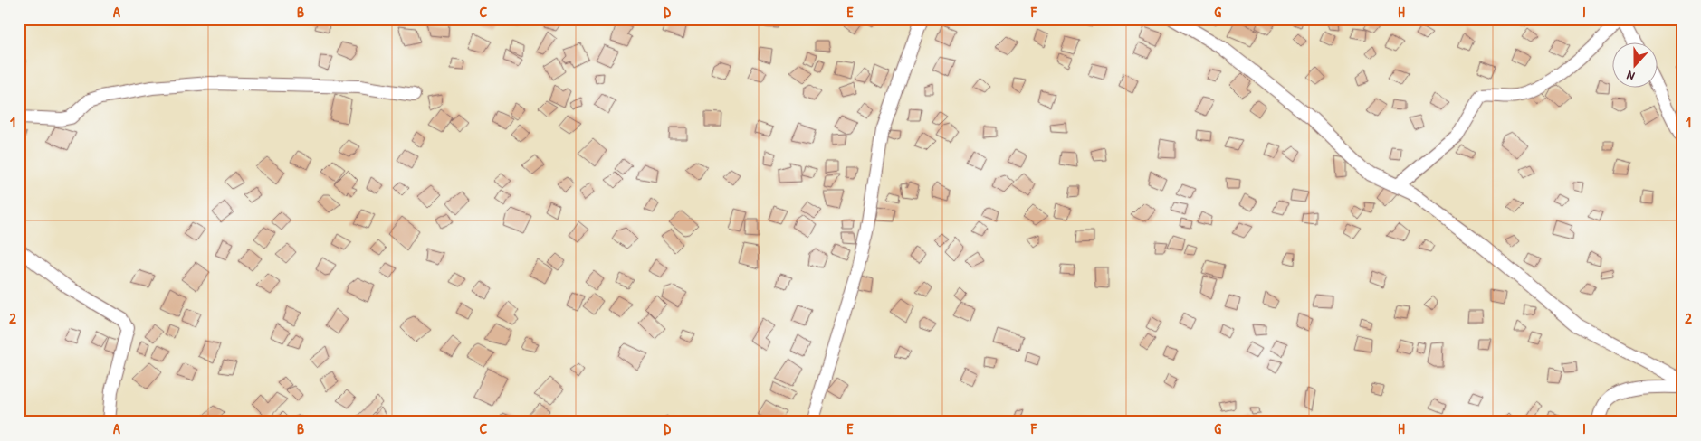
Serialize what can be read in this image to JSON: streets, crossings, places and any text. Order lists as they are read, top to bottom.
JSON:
{
  "north": "bottom",
  "grid": {
    "columns": [
      "A",
      "B",
      "C",
      "D",
      "E",
      "F",
      "G",
      "H",
      "I"
    ],
    "rows": ["1", "2"]
  }
}
